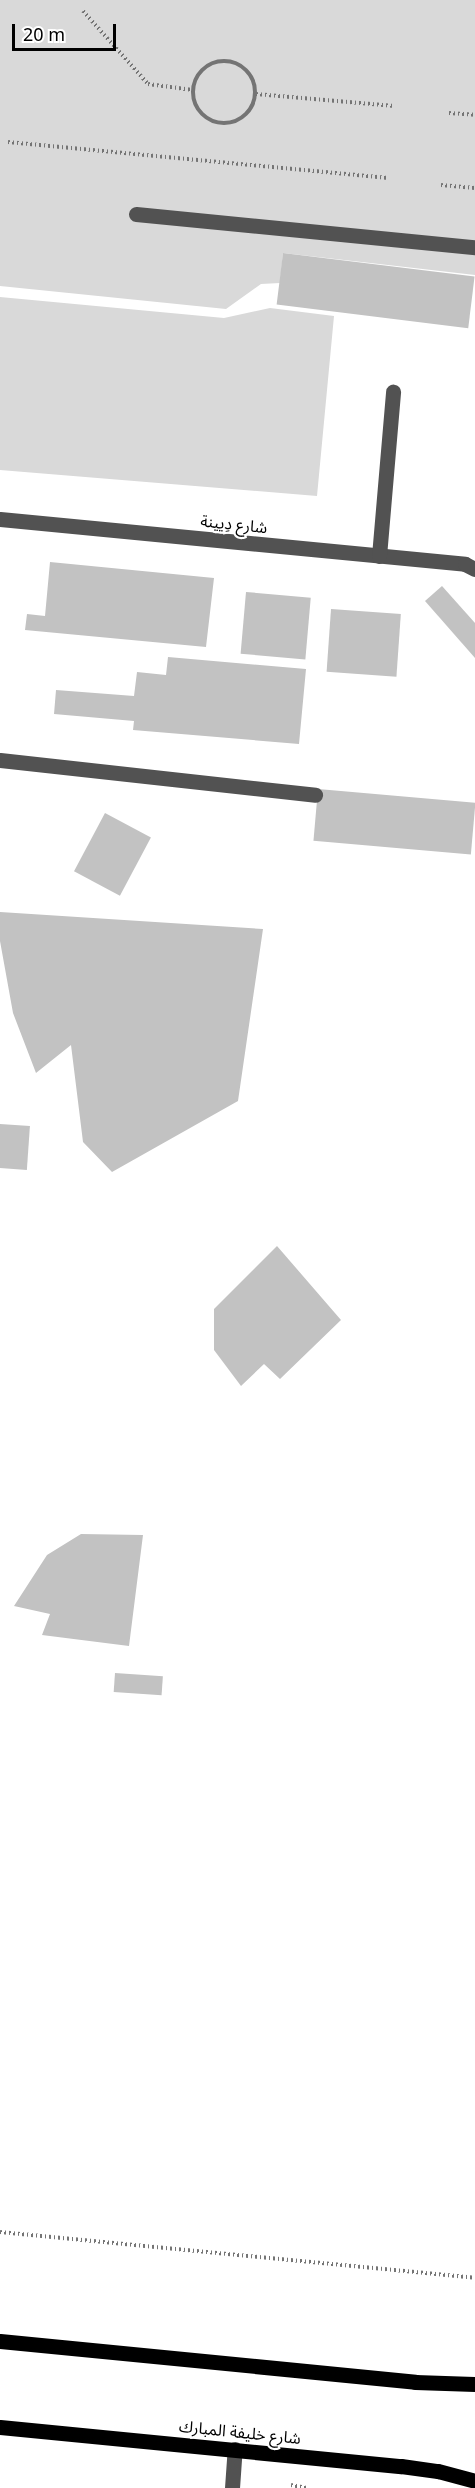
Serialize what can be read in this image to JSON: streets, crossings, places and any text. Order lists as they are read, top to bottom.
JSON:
{
  "streets": {
    "main road": ["شارع خليفة المبارك"],
    "street": ["شارع دِيينة"]
  },
  "scale_bar": "20 m"
}
